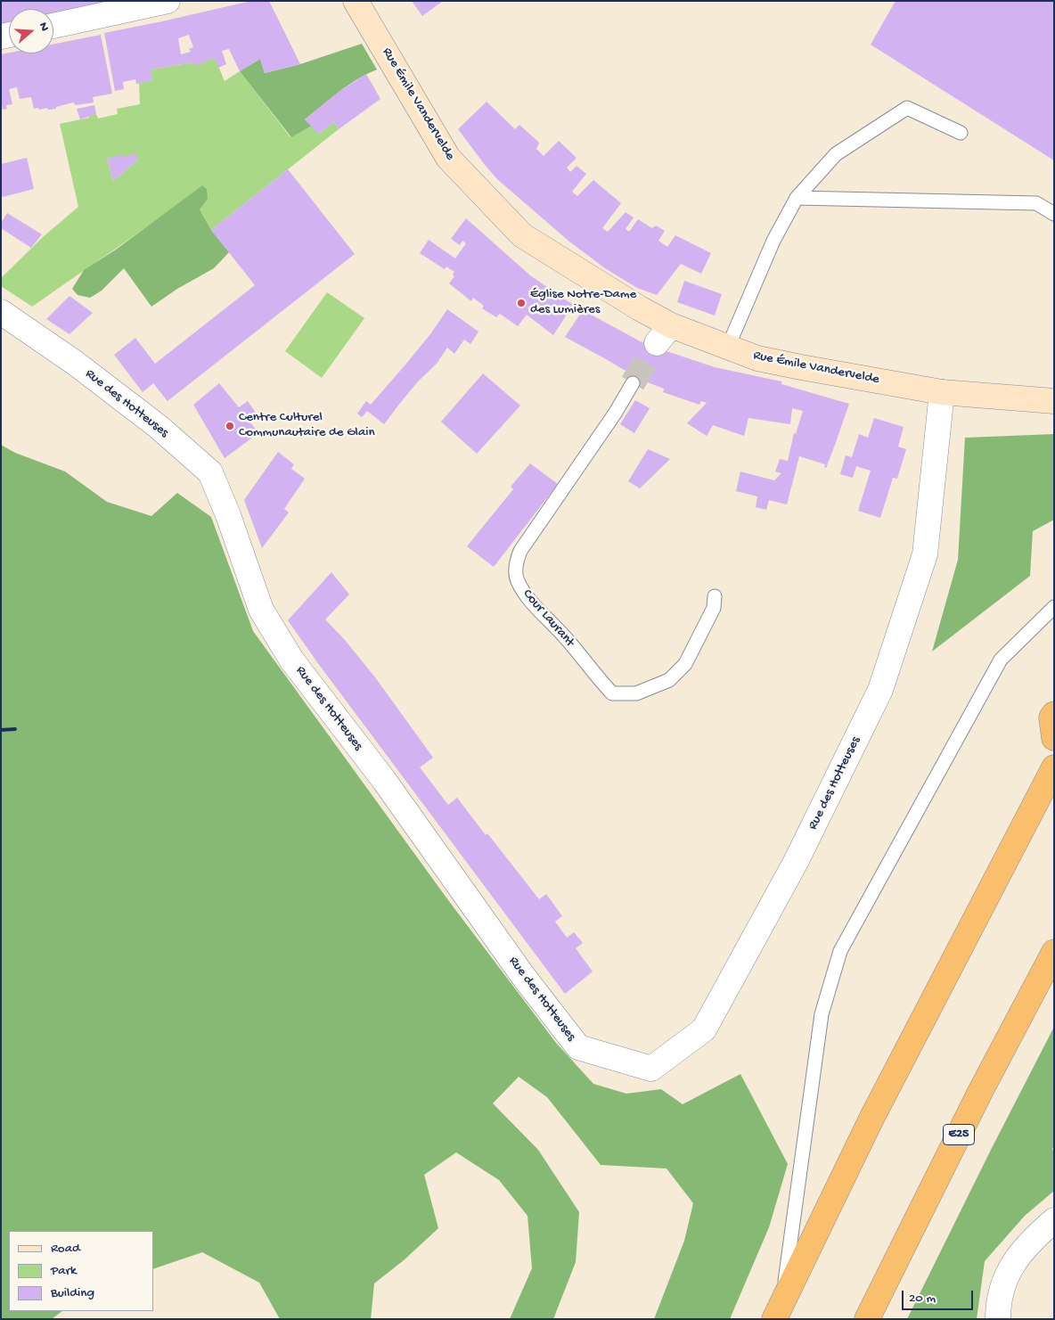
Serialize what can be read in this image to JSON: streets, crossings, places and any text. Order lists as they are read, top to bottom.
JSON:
{
  "streets": {
    "highway": ["E25"],
    "main road": ["Rue Émile Vandervelde"],
    "street": ["Rue des Hotteuses"],
    "lane": ["Cour Laurant"]
  },
  "crossings": [
    ["Rue Émile Vandervelde", "Rue des Hotteuses"]
  ],
  "places": ["Église Notre-Dame des Lumières", "Centre Culturel Communautaire de Glain"],
  "legend": ["Road", "Park", "Building"],
  "scale_bar": "20 m",
  "north": "right"
}
